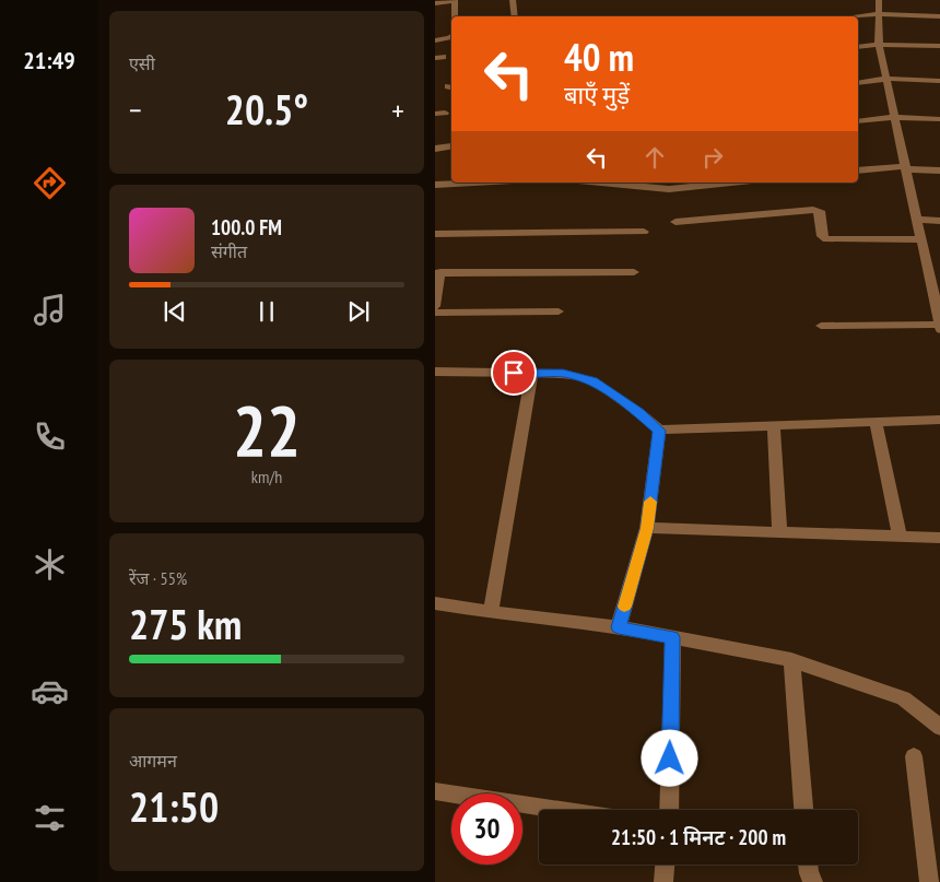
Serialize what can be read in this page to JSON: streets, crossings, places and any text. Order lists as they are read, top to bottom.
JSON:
{
  "page": {
    "tabs": "21:49",
    "tile": [
      "एसी",
      ["22", "km/h"],
      ["रेंज · 55%", "275 km"],
      ["आगमन", "21:50"]
    ],
    "turn": ["40 m", "बाएँ मुड़ें"],
    "heat": ["−", "20.5°", "+"],
    "song": ["100.0 FM", "संगीत"],
    "limit": "30",
    "trip": "21:50 · 1 मिनट · 200 m"
  }
}
